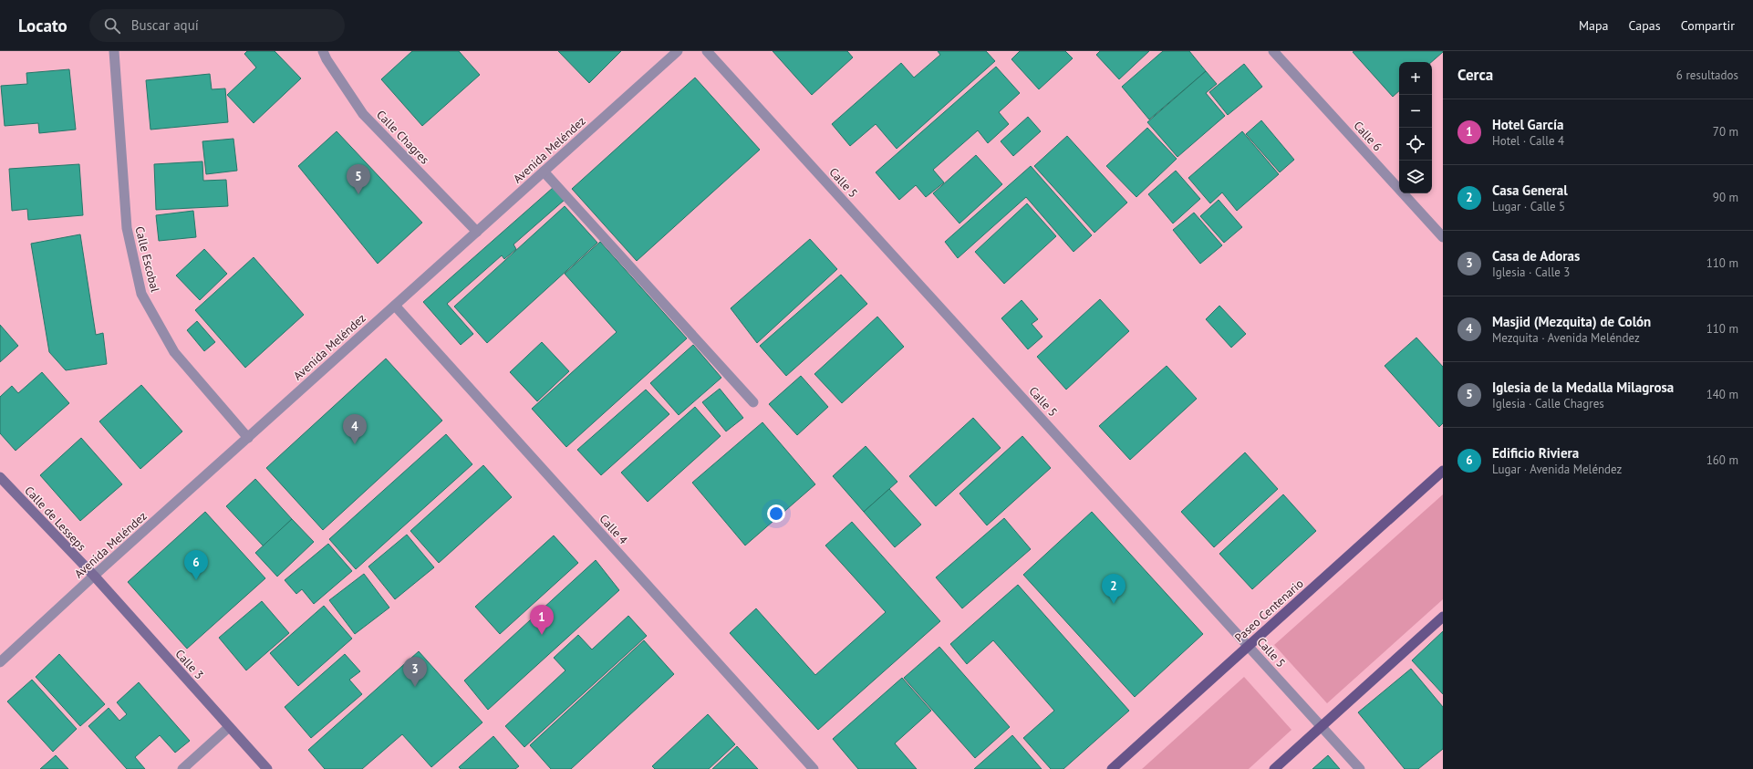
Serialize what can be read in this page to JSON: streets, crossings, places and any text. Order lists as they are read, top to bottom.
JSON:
{
  "streets": {
    "main road": ["Calle de Lesseps", "Paseo Centenario", "Calle 3"],
    "street": [
      "Calle 6",
      "Calle Chagres",
      "Avenida Meléndez",
      "Calle 5",
      "Calle Escobal",
      "Calle 4"
    ]
  },
  "crossings": [
    ["Calle Chagres", "Avenida Meléndez"],
    ["Avenida Meléndez", "Calle Escobal"],
    ["Avenida Meléndez", "Calle de Lesseps"],
    ["Avenida Meléndez", "Calle 4"],
    ["Avenida Meléndez", "Calle 3"],
    ["Calle 5", "Paseo Centenario"],
    ["Calle de Lesseps", "Calle 3"]
  ],
  "page": {
    "header": "Locato",
    "search": "Buscar aquí",
    "nav": ["Mapa", "Capas", "Compartir"],
    "heading": ["Cerca", "6 resultados"],
    "map_buttons": ["+", "−"],
    "list": [
      {
        "mark": "1",
        "name": "Hotel García",
        "note": "Hotel · Calle 4",
        "value": "70 m"
      },
      {
        "mark": "2",
        "name": "Casa General",
        "note": "Lugar · Calle 5",
        "value": "90 m"
      },
      {
        "mark": "3",
        "name": "Casa de Adoras",
        "note": "Iglesia · Calle 3",
        "value": "110 m"
      },
      {
        "mark": "4",
        "name": "Masjid (Mezquita) de Colón",
        "note": "Mezquita · Avenida Meléndez",
        "value": "110 m"
      },
      {
        "mark": "5",
        "name": "Iglesia de la Medalla Milagrosa",
        "note": "Iglesia · Calle Chagres",
        "value": "140 m"
      },
      {
        "mark": "6",
        "name": "Edificio Riviera",
        "note": "Lugar · Avenida Meléndez",
        "value": "160 m"
      }
    ],
    "pins": [
      "5",
      "4",
      "6",
      "2",
      "1",
      "3"
    ]
  }
}
